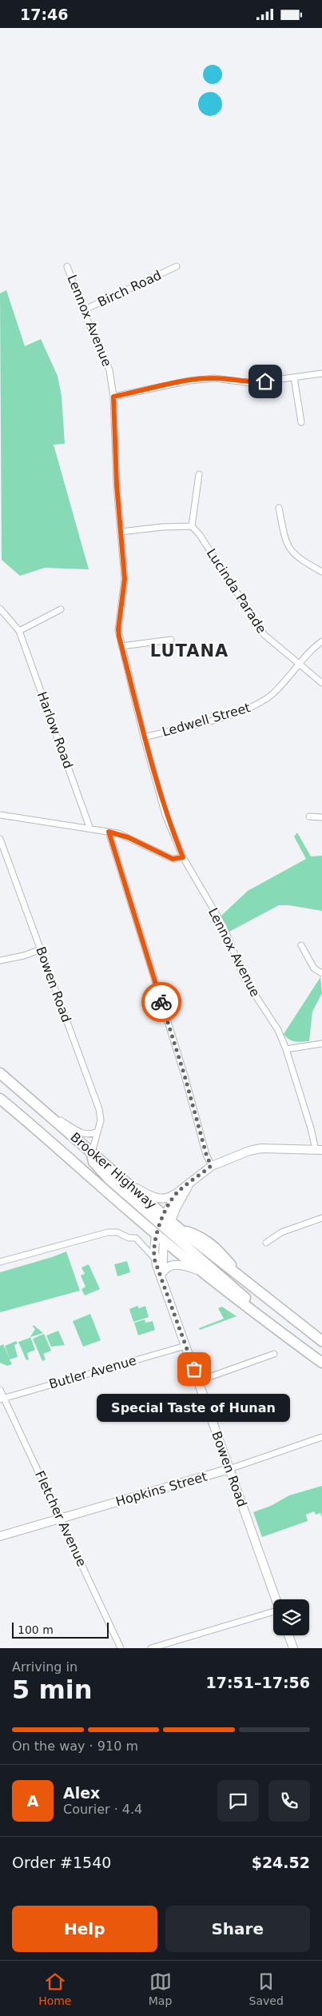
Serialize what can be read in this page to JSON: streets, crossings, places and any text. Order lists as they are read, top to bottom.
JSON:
{
  "streets": {
    "highway": ["Bowen Road", "Brooker Highway"],
    "street": [
      "Birch Road",
      "Lennox Avenue",
      "Lucinda Parade",
      "Ledwell Street",
      "Harlow Road",
      "Butler Avenue",
      "Hopkins Street",
      "Fletcher Avenue"
    ]
  },
  "crossings": [
    ["Birch Road", "Lennox Avenue"],
    ["Lennox Avenue", "Ledwell Street"],
    ["Lucinda Parade", "Ledwell Street"],
    ["Bowen Road", "Brooker Highway"],
    ["Bowen Road", "Butler Avenue"],
    ["Bowen Road", "Hopkins Street"],
    ["Butler Avenue", "Fletcher Avenue"],
    ["Hopkins Street", "Fletcher Avenue"]
  ],
  "districts": ["LUTANA"],
  "places": ["Special Taste of Hunan"],
  "scale_bar": "100 m",
  "page": {
    "status": "17:46",
    "bubble": "Special Taste of Hunan",
    "scale": "100 m",
    "heading": ["5 min", "Arriving in", "17:51–17:56"],
    "panel": [
      "Alex",
      "Courier · 4.4",
      "Order #1540",
      "$24.52"
    ],
    "bar": "On the way · 910 m",
    "round": "A",
    "buttons": ["Help", "Share"],
    "tabs": ["Home", "Map", "Saved"]
  }
}
